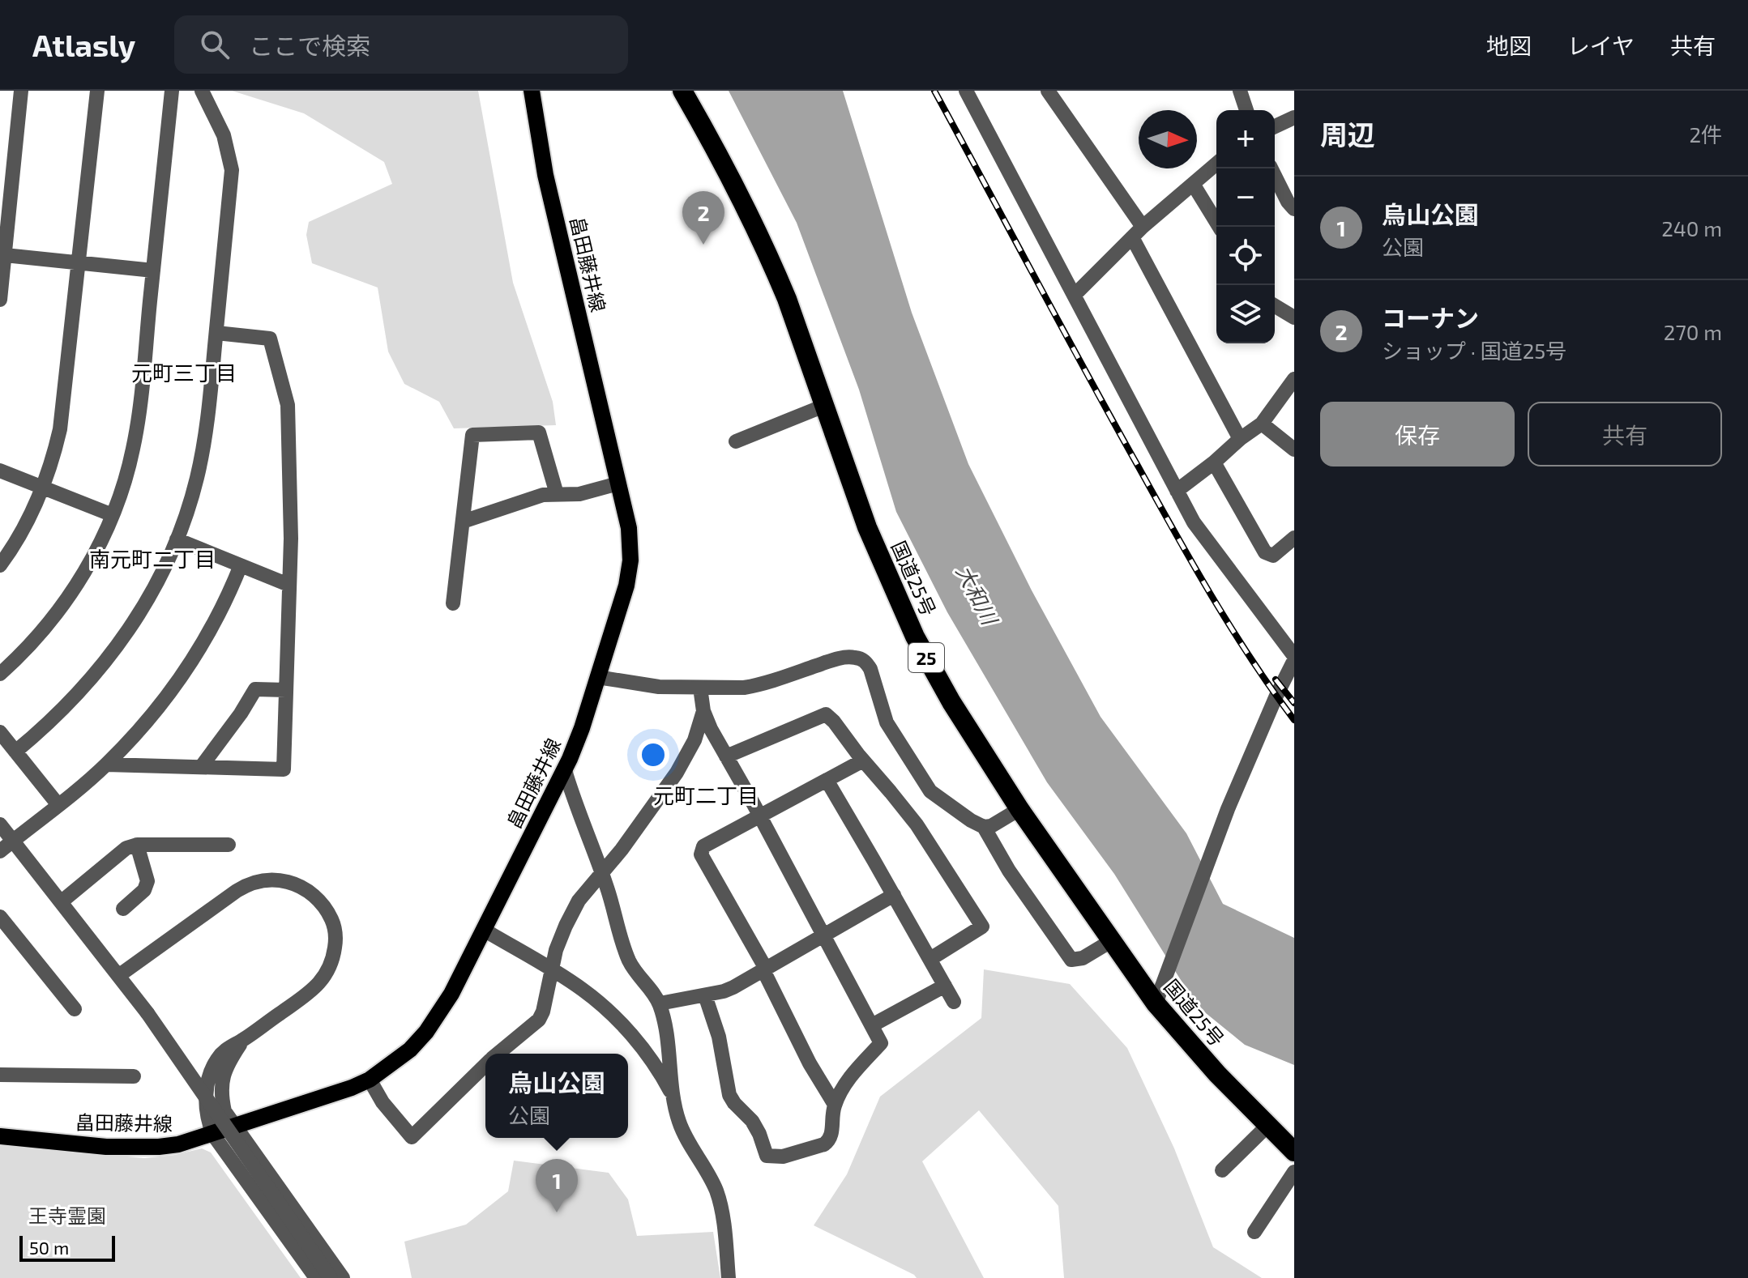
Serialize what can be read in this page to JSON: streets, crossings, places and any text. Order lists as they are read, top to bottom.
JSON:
{
  "streets": {
    "highway": ["国道25号", "25"],
    "main road": ["畠田藤井線"]
  },
  "districts": ["元町三丁目", "南元町二丁目", "元町二丁目"],
  "water": ["大和川"],
  "parks": ["王寺霊園"],
  "scale_bar": "50 m",
  "north": "right",
  "page": {
    "header": "Atlasly",
    "search": "ここで検索",
    "nav": ["地図", "レイヤ", "共有"],
    "heading": ["周辺", "2件"],
    "map_buttons": ["+", "−"],
    "list": [
      {
        "mark": "1",
        "name": "烏山公園",
        "note": "公園",
        "value": "240 m"
      },
      {
        "mark": "2",
        "name": "コーナン",
        "note": "ショップ · 国道25号",
        "value": "270 m"
      }
    ],
    "pins": ["2", "1"],
    "buttons": ["保存", "共有"],
    "popup": ["烏山公園", "公園"],
    "scale": "50 m"
  }
}
